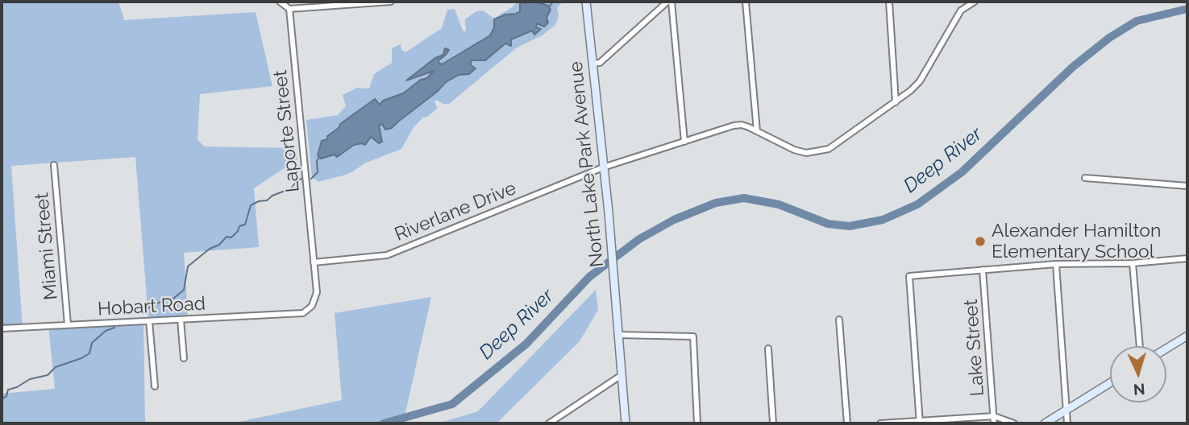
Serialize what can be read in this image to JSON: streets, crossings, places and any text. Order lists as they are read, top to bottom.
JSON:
{
  "streets": {
    "street": [
      "Laporte Street",
      "North Lake Park Avenue",
      "Riverlane Drive",
      "Miami Street",
      "Hobart Road",
      "Lake Street"
    ]
  },
  "crossings": [
    ["Laporte Street", "Riverlane Drive"],
    ["Laporte Street", "Hobart Road"],
    ["North Lake Park Avenue", "Riverlane Drive"],
    ["Miami Street", "Hobart Road"]
  ],
  "water": ["Deep River"],
  "places": ["Alexander Hamilton Elementary School"],
  "north": "bottom"
}
